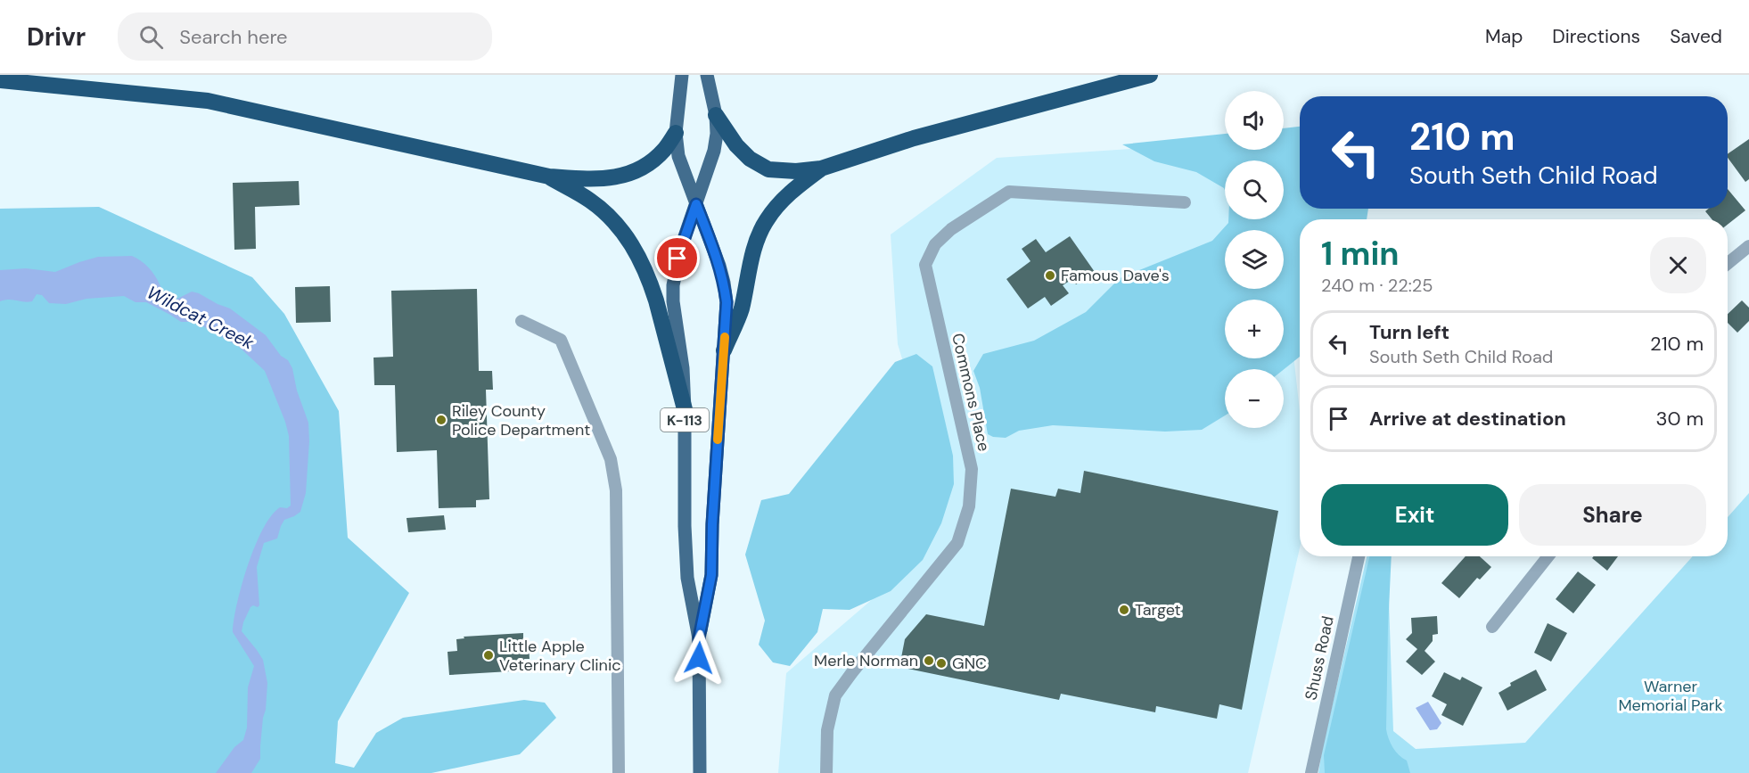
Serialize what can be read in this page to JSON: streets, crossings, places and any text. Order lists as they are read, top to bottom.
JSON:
{
  "streets": {
    "main road": ["K-113"],
    "street": ["Commons Place", "Shuss Road"]
  },
  "water": ["Wildcat Creek"],
  "parks": ["Warner Memorial Park"],
  "places": [
    "Famous Dave's",
    "Riley County Police Department",
    "Target",
    "Little Apple Veterinary Clinic",
    "Merle Norman",
    "GNC"
  ],
  "page": {
    "header": "Drivr",
    "search": "Search here",
    "nav": ["Map", "Directions", "Saved"],
    "map_buttons": ["+", "−"],
    "turn": ["210 m", "South Seth Child Road"],
    "heading": ["1 min", "240 m · 22:25"],
    "list": [
      {
        "name": "Turn left",
        "note": "South Seth Child Road",
        "value": "210 m"
      },
      {
        "name": "Arrive at destination",
        "value": "30 m"
      }
    ],
    "buttons": ["Exit", "Share"]
  }
}
